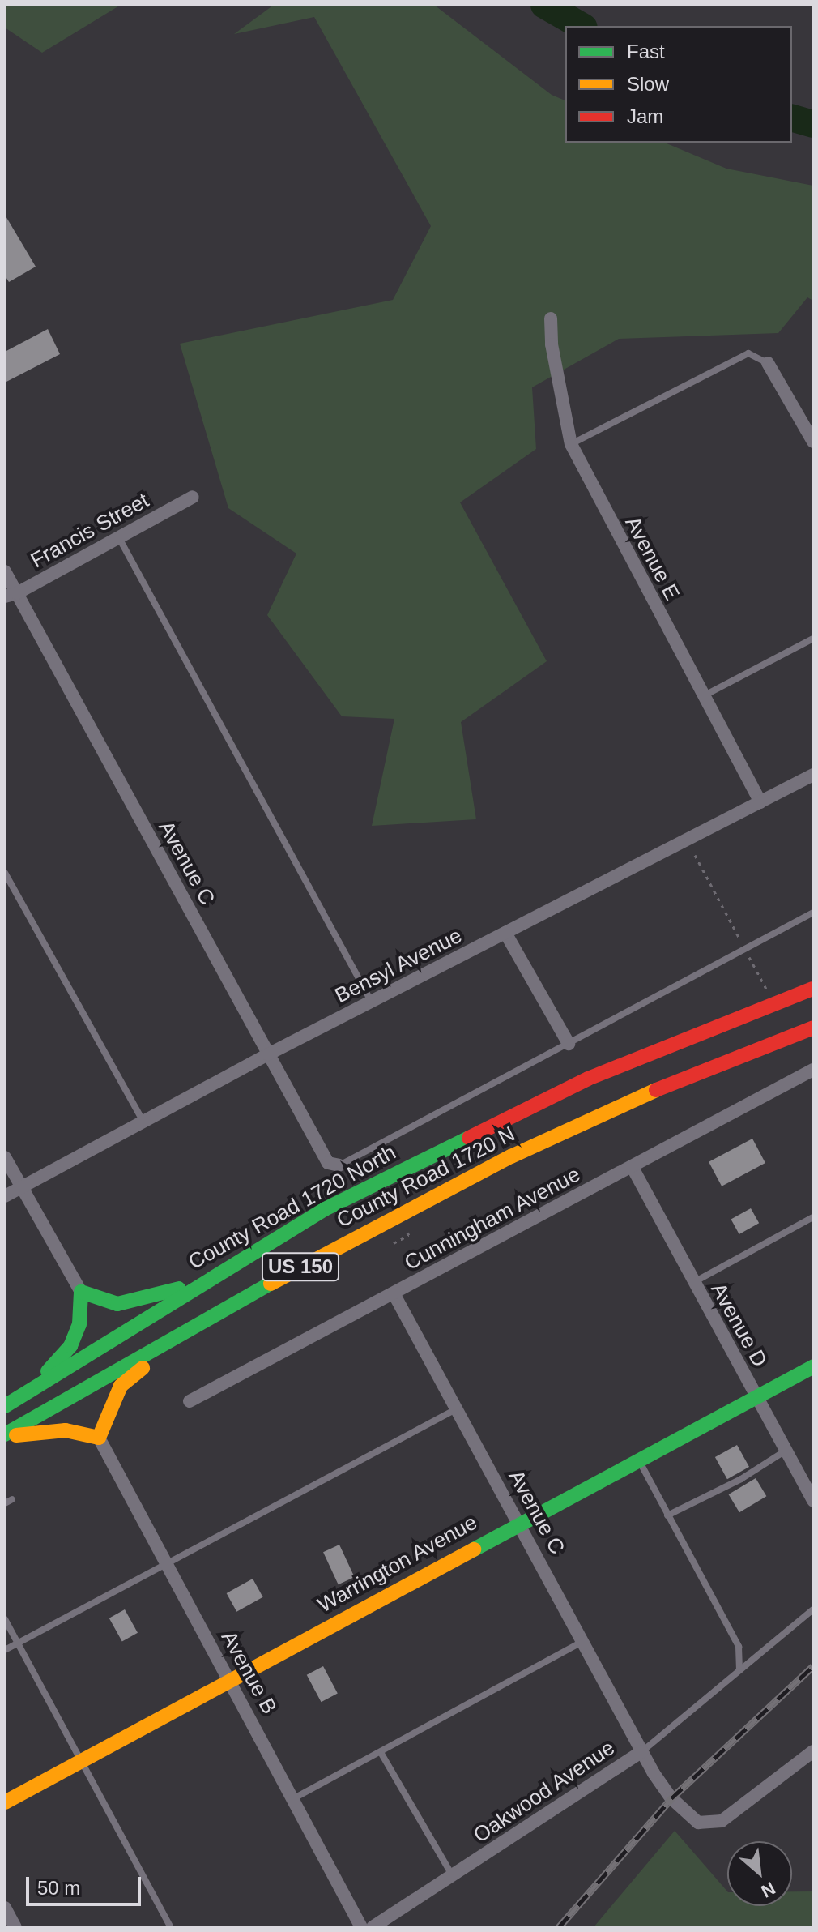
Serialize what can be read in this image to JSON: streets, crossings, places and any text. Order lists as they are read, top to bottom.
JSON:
{
  "streets": {
    "main road": [
      "County Road 1720 N",
      "County Road 1720 North",
      "US 150",
      "Warrington Avenue"
    ],
    "street": [
      "Francis Street",
      "Avenue E",
      "Avenue C",
      "Bensyl Avenue",
      "Cunningham Avenue",
      "Avenue D",
      "Avenue B",
      "Oakwood Avenue"
    ]
  },
  "crossings": [
    ["Francis Street", "Avenue C"],
    ["Avenue E", "Bensyl Avenue"],
    ["Avenue C", "Bensyl Avenue"],
    ["Avenue C", "Cunningham Avenue"],
    ["Avenue C", "Warrington Avenue"],
    ["Avenue C", "Oakwood Avenue"],
    ["County Road 1720 North", "US 150"],
    ["Cunningham Avenue", "Avenue D"],
    ["Avenue D", "Warrington Avenue"],
    ["Warrington Avenue", "Avenue B"]
  ],
  "legend": ["Fast", "Slow", "Jam"],
  "scale_bar": "50 m",
  "north": "bottom right"
}
